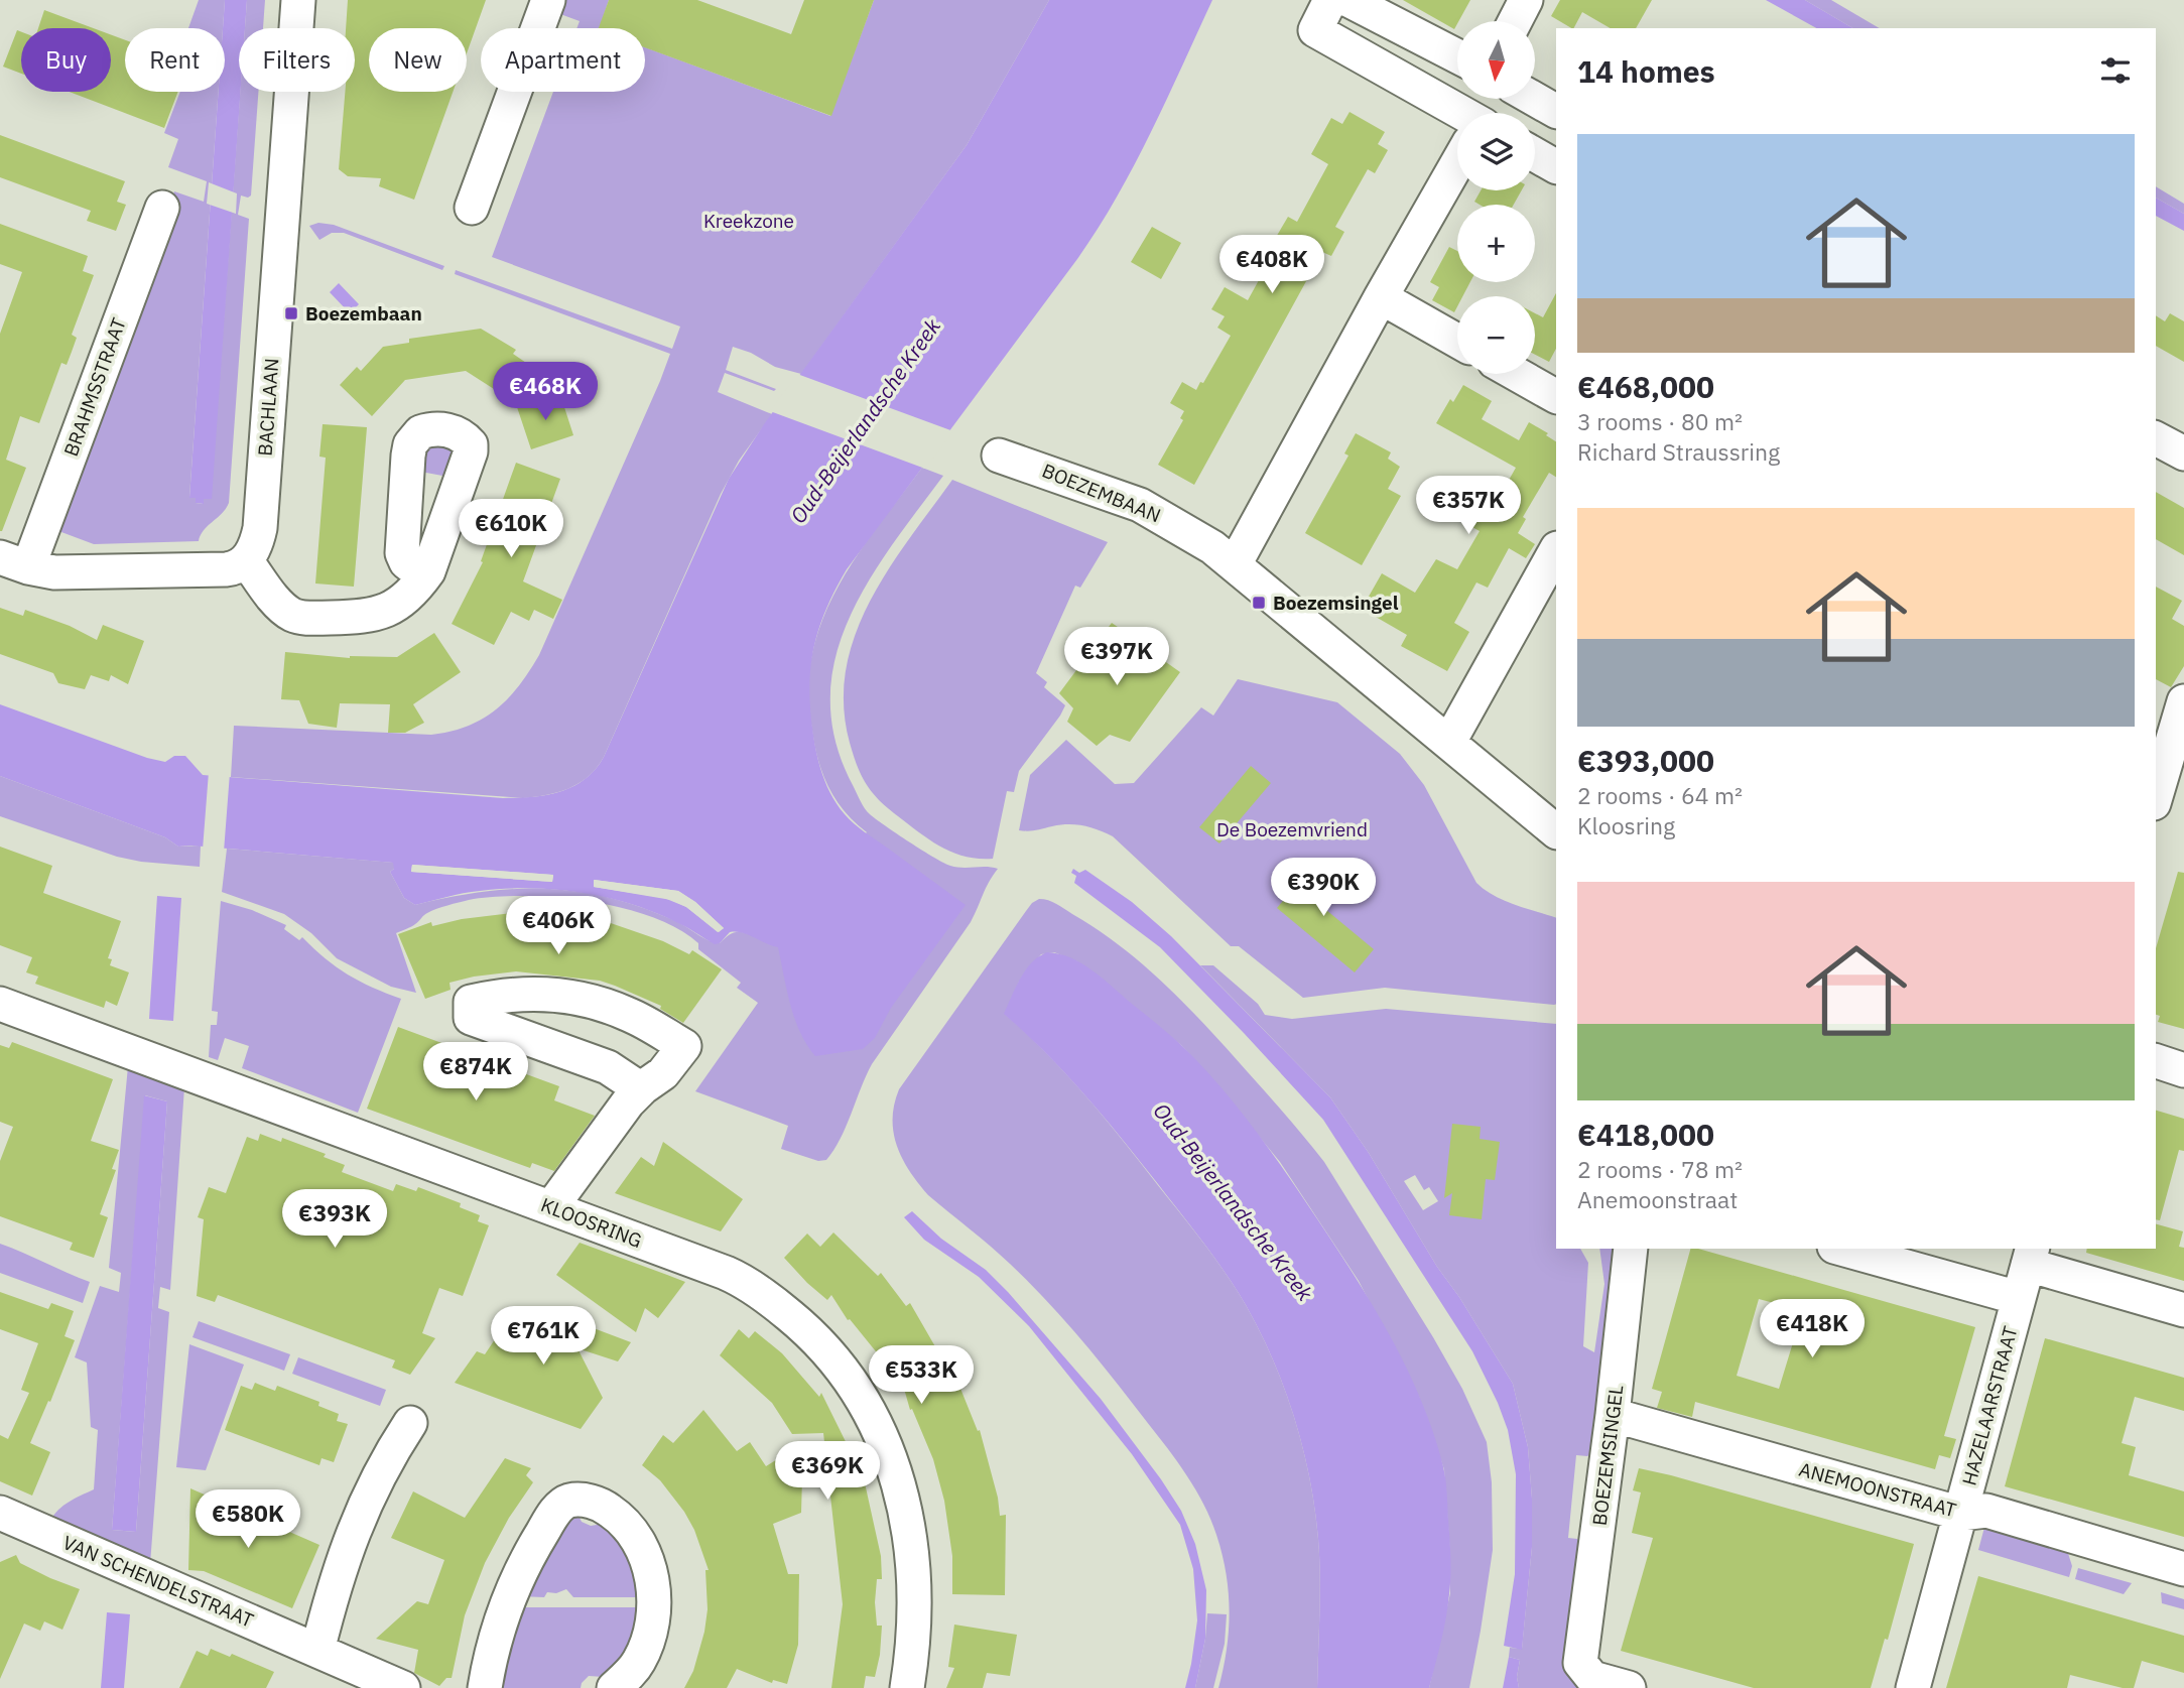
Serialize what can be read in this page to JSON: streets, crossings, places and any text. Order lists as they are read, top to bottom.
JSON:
{
  "streets": {
    "street": [
      "BRAHMSSTRAAT",
      "BACHLAAN",
      "BOEZEMBAAN",
      "KLOOSRING",
      "HAZELAARSTRAAT",
      "BOEZEMSINGEL",
      "ANEMOONSTRAAT",
      "VAN SCHENDELSTRAAT"
    ]
  },
  "crossings": [
    ["HAZELAARSTRAAT", "ANEMOONSTRAAT"],
    ["BOEZEMSINGEL", "ANEMOONSTRAAT"]
  ],
  "water": ["Oud-Beijerlandsche Kreek"],
  "parks": ["Kreekzone", "De Boezemvriend"],
  "places": {
    "transit": ["Boezembaan", "Boezemsingel"]
  },
  "north": "bottom",
  "page": {
    "map_buttons": ["+", "−"],
    "chip": [
      "Buy",
      "Rent",
      "Filters",
      "New",
      "Apartment"
    ],
    "heading": "14 homes",
    "list": [
      {
        "name": "€468,000",
        "note": "3 rooms · 80 m² · Richard Straussring"
      },
      {
        "name": "€393,000",
        "note": "2 rooms · 64 m² · Kloosring"
      },
      {
        "name": "€418,000",
        "note": "2 rooms · 78 m² · Anemoonstraat"
      }
    ],
    "price": [
      "€408K",
      "€468K",
      "€357K",
      "€610K",
      "€397K",
      "€390K",
      "€406K",
      "€874K",
      "€393K",
      "€418K",
      "€761K",
      "€533K",
      "€369K",
      "€580K"
    ]
  }
}
